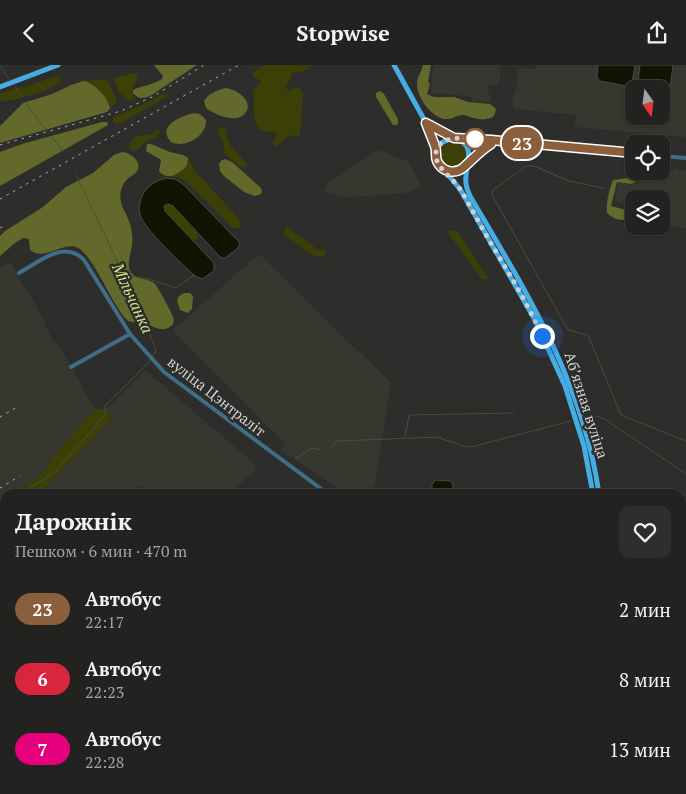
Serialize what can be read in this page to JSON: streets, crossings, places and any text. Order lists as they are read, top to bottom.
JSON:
{
  "streets": {
    "main road": ["Абʼязная вуліца"],
    "street": ["вуліца Цэнтраліт"]
  },
  "water": ["Мільчанка"],
  "lines": ["bus line 23"],
  "north": "bottom",
  "page": {
    "header": "Stopwise",
    "on_map": "23",
    "heading": ["Дарожнік", "Пешком · 6 мин · 470 m"],
    "list": [
      {
        "mark": "23",
        "name": "Автобус",
        "note": "22:17",
        "value": "2 мин"
      },
      {
        "mark": "6",
        "name": "Автобус",
        "note": "22:23",
        "value": "8 мин"
      },
      {
        "mark": "7",
        "name": "Автобус",
        "note": "22:28",
        "value": "13 мин"
      }
    ]
  }
}
